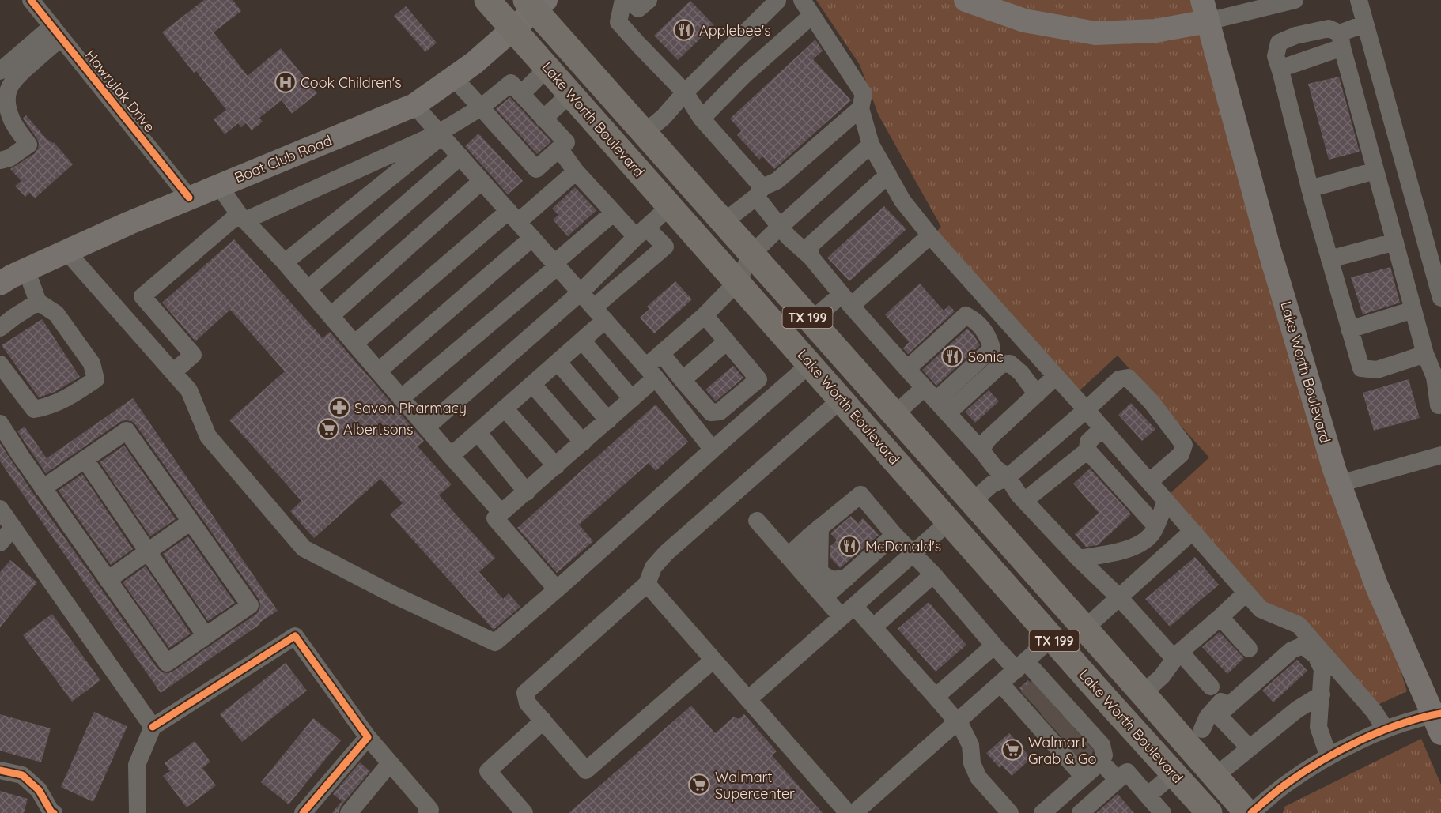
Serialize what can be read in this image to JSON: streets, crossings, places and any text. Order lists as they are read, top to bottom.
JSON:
{
  "streets": {
    "highway": ["Lake Worth Boulevard", "TX 199"],
    "main road": ["Boat Club Road"],
    "street": ["Hawrylak Drive"]
  },
  "crossings": [
    ["Hawrylak Drive", "Boat Club Road"],
    ["Lake Worth Boulevard", "Boat Club Road"]
  ],
  "places": {
    "restaurant": ["Applebee's", "Sonic", "McDonald's"],
    "hospital": ["Cook Children's"],
    "pharmacy": ["Savon Pharmacy"],
    "supermarket": ["Albertsons", "Walmart Grab & Go", "Walmart Supercenter"]
  }
}
